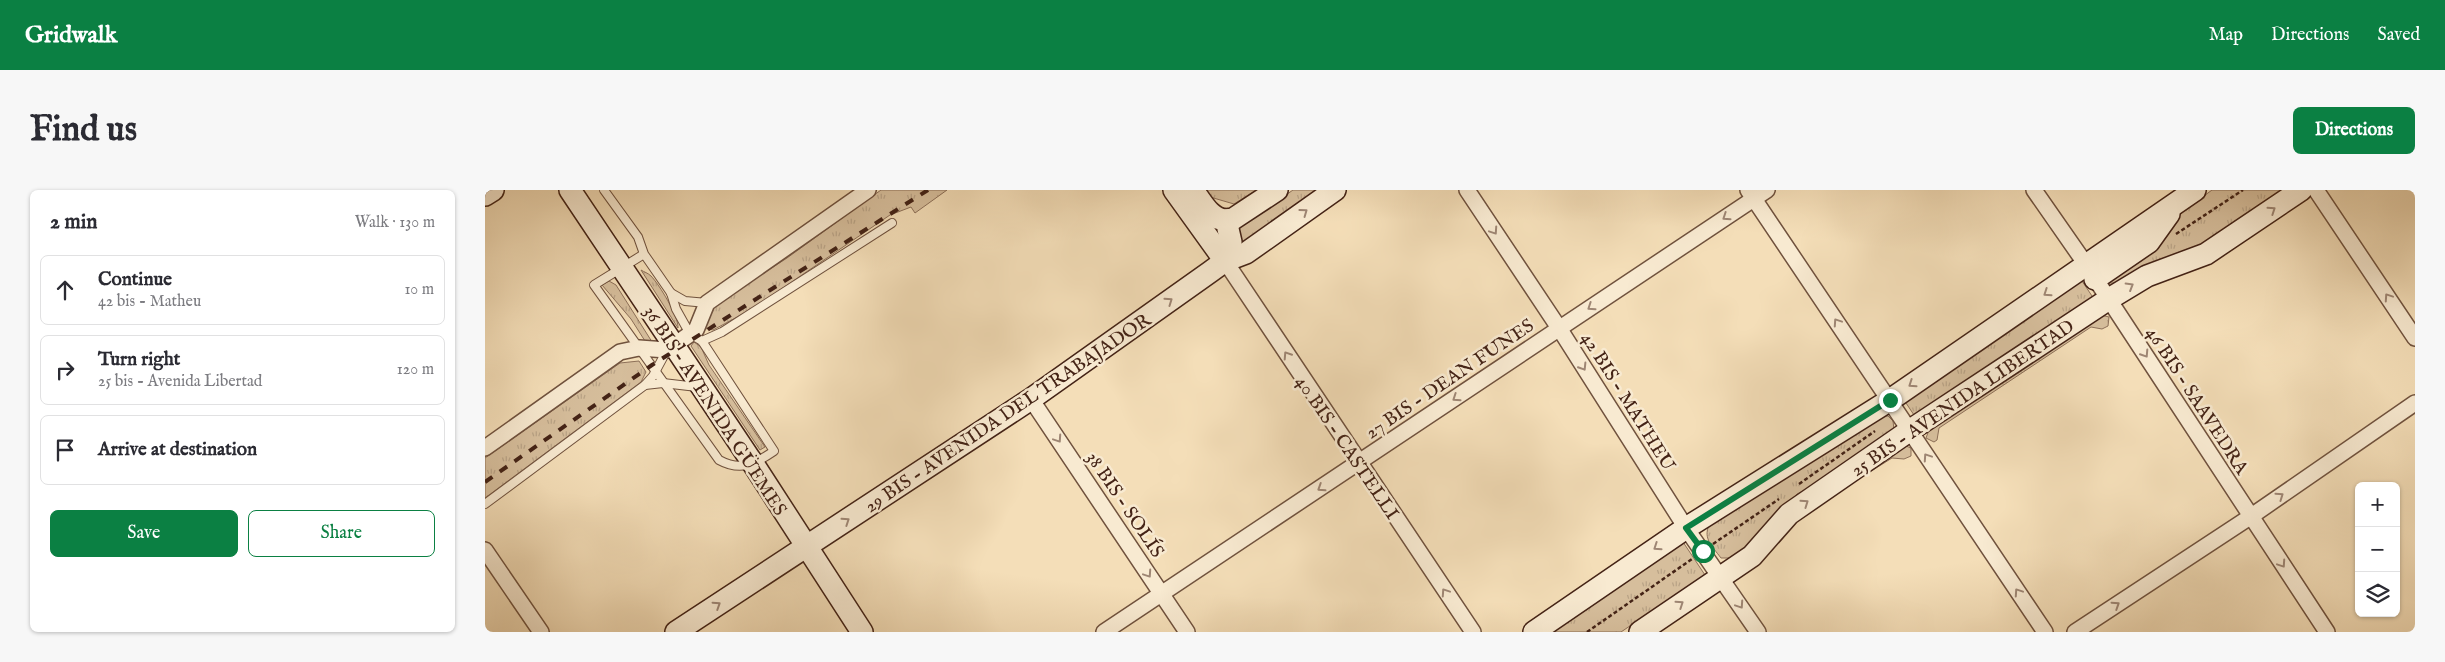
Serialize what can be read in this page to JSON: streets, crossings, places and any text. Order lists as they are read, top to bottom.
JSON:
{
  "streets": {
    "main road": [
      "25 BIS - AVENIDA LIBERTAD",
      "36 BIS - AVENIDA GÜEMES",
      "29 BIS - AVENIDA DEL TRABAJADOR",
      "40 BIS - CASTELLI"
    ],
    "street": [
      "27 BIS - DEAN FUNES",
      "46 BIS - SAAVEDRA",
      "42 BIS - MATHEU",
      "38 BIS - SOLÍS"
    ]
  },
  "crossings": [
    ["27 BIS - DEAN FUNES", "42 BIS - MATHEU"],
    ["27 BIS - DEAN FUNES", "40 BIS - CASTELLI"],
    ["27 BIS - DEAN FUNES", "38 BIS - SOLÍS"],
    ["25 BIS - AVENIDA LIBERTAD", "46 BIS - SAAVEDRA"],
    ["25 BIS - AVENIDA LIBERTAD", "42 BIS - MATHEU"],
    ["36 BIS - AVENIDA GÜEMES", "29 BIS - AVENIDA DEL TRABAJADOR"],
    ["29 BIS - AVENIDA DEL TRABAJADOR", "40 BIS - CASTELLI"],
    ["29 BIS - AVENIDA DEL TRABAJADOR", "38 BIS - SOLÍS"]
  ],
  "one_way": [
    "27 BIS - DEAN FUNES",
    "46 BIS - SAAVEDRA",
    "42 BIS - MATHEU",
    "29 BIS - AVENIDA DEL TRABAJADOR",
    "40 BIS - CASTELLI",
    "38 BIS - SOLÍS"
  ],
  "page": {
    "header": "Gridwalk",
    "nav": ["Map", "Directions", "Saved"],
    "buttons": [
      "Directions",
      ["Save", "Share"]
    ],
    "title": "Find us",
    "heading": ["2 min", "Walk · 130 m"],
    "list": [
      ["Continue", "42 bis - Matheu", "10 m"],
      ["Turn right", "25 bis - Avenida Libertad", "120 m"],
      "Arrive at destination"
    ],
    "map_buttons": ["+", "−"]
  }
}
